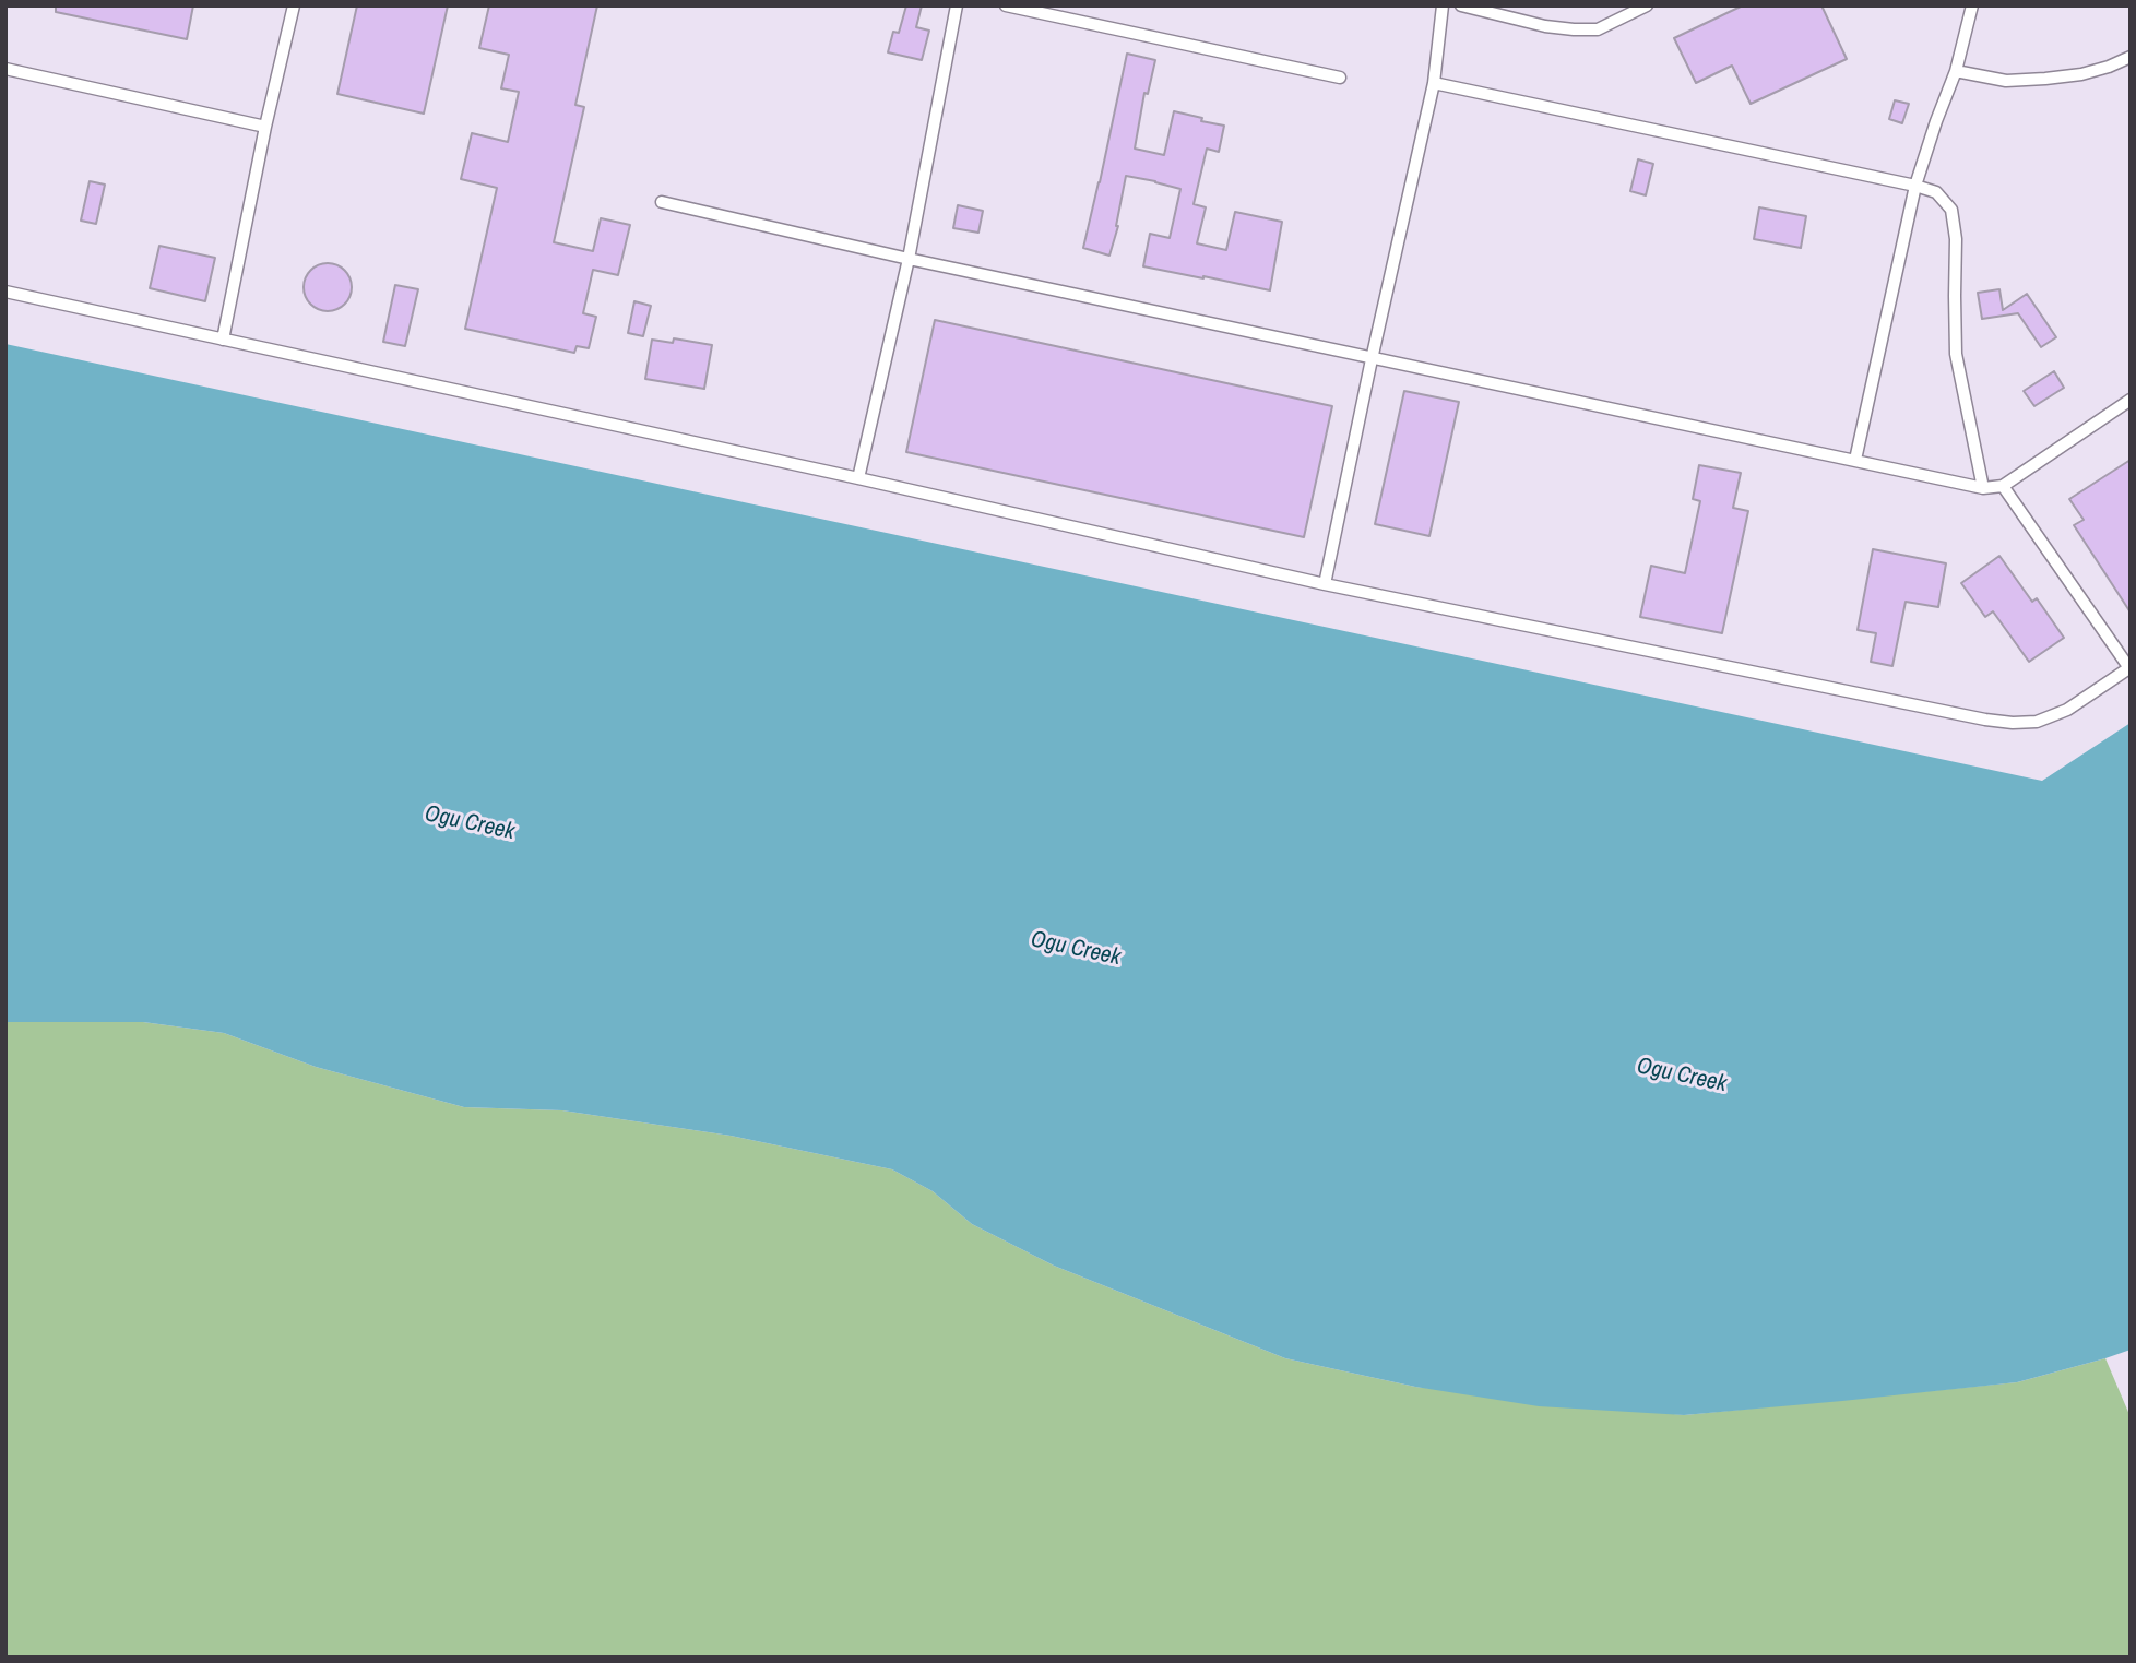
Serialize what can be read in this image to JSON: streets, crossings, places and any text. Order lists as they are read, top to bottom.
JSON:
{
  "water": ["Ogu Creek"]
}
